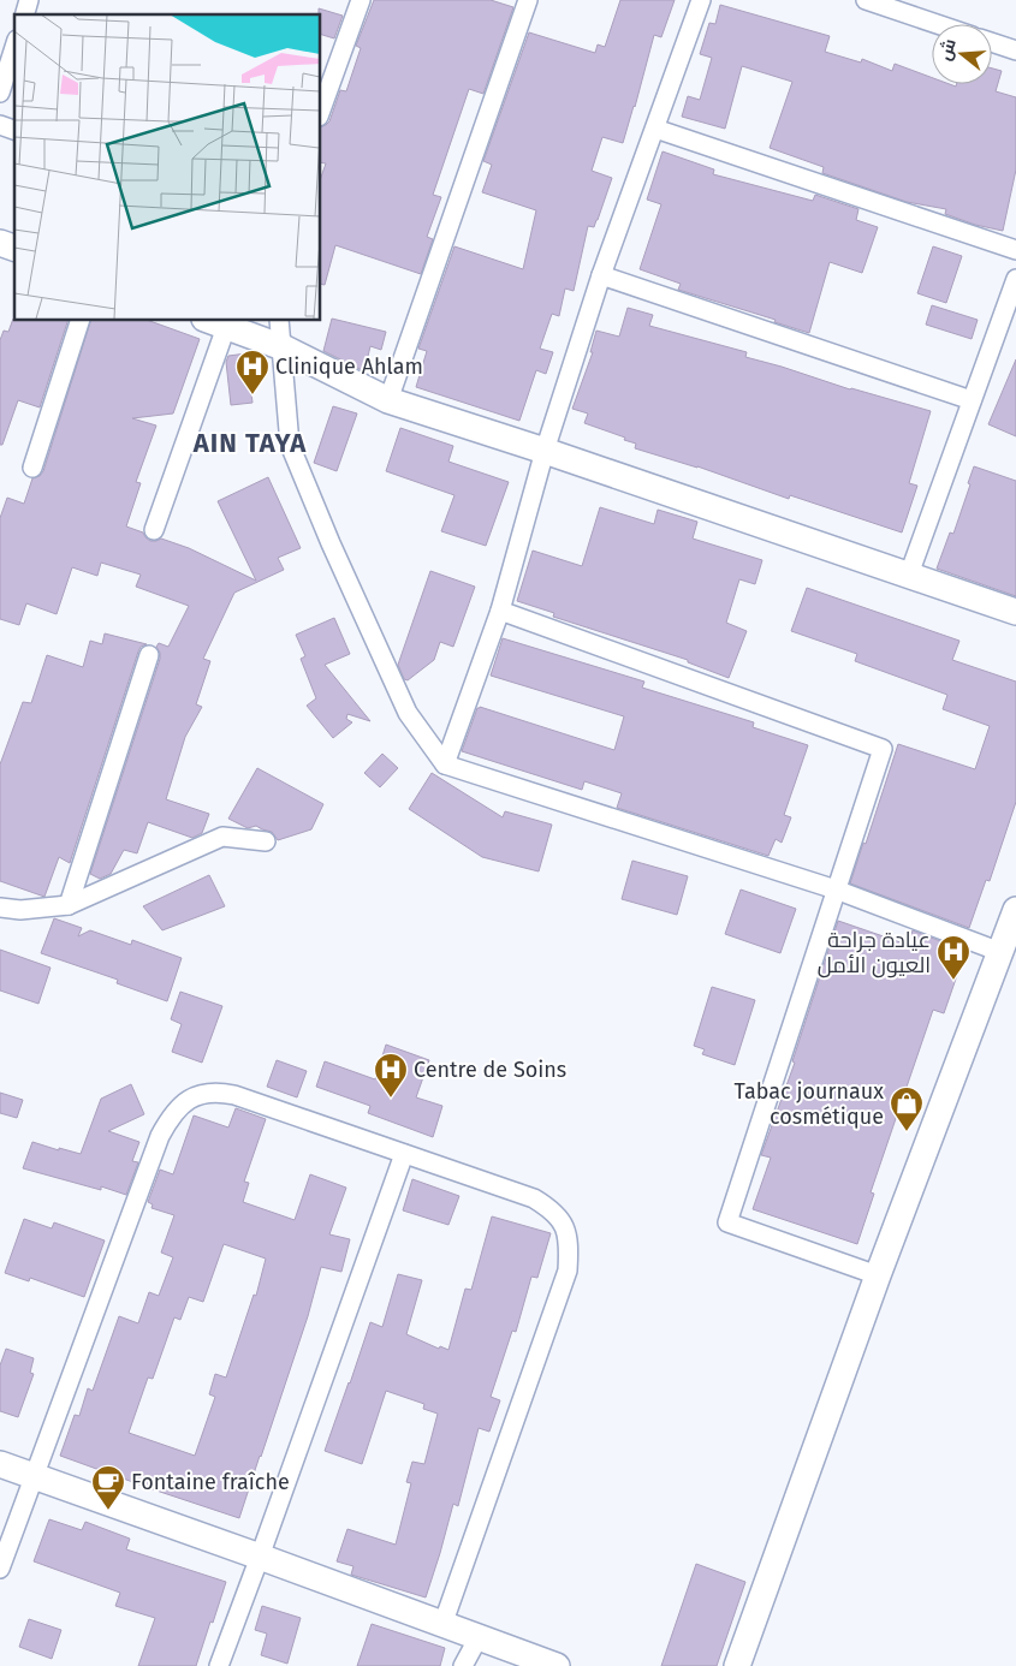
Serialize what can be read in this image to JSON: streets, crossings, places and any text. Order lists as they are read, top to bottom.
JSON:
{
  "districts": ["AIN TAYA"],
  "places": {
    "hospital": ["Clinique Ahlam", "عيادة جراحة العيون الأمل", "Centre de Soins"],
    "shop": ["Tabac journaux cosmétique"],
    "cafe": ["Fontaine fraîche"]
  },
  "north": "left"
}
